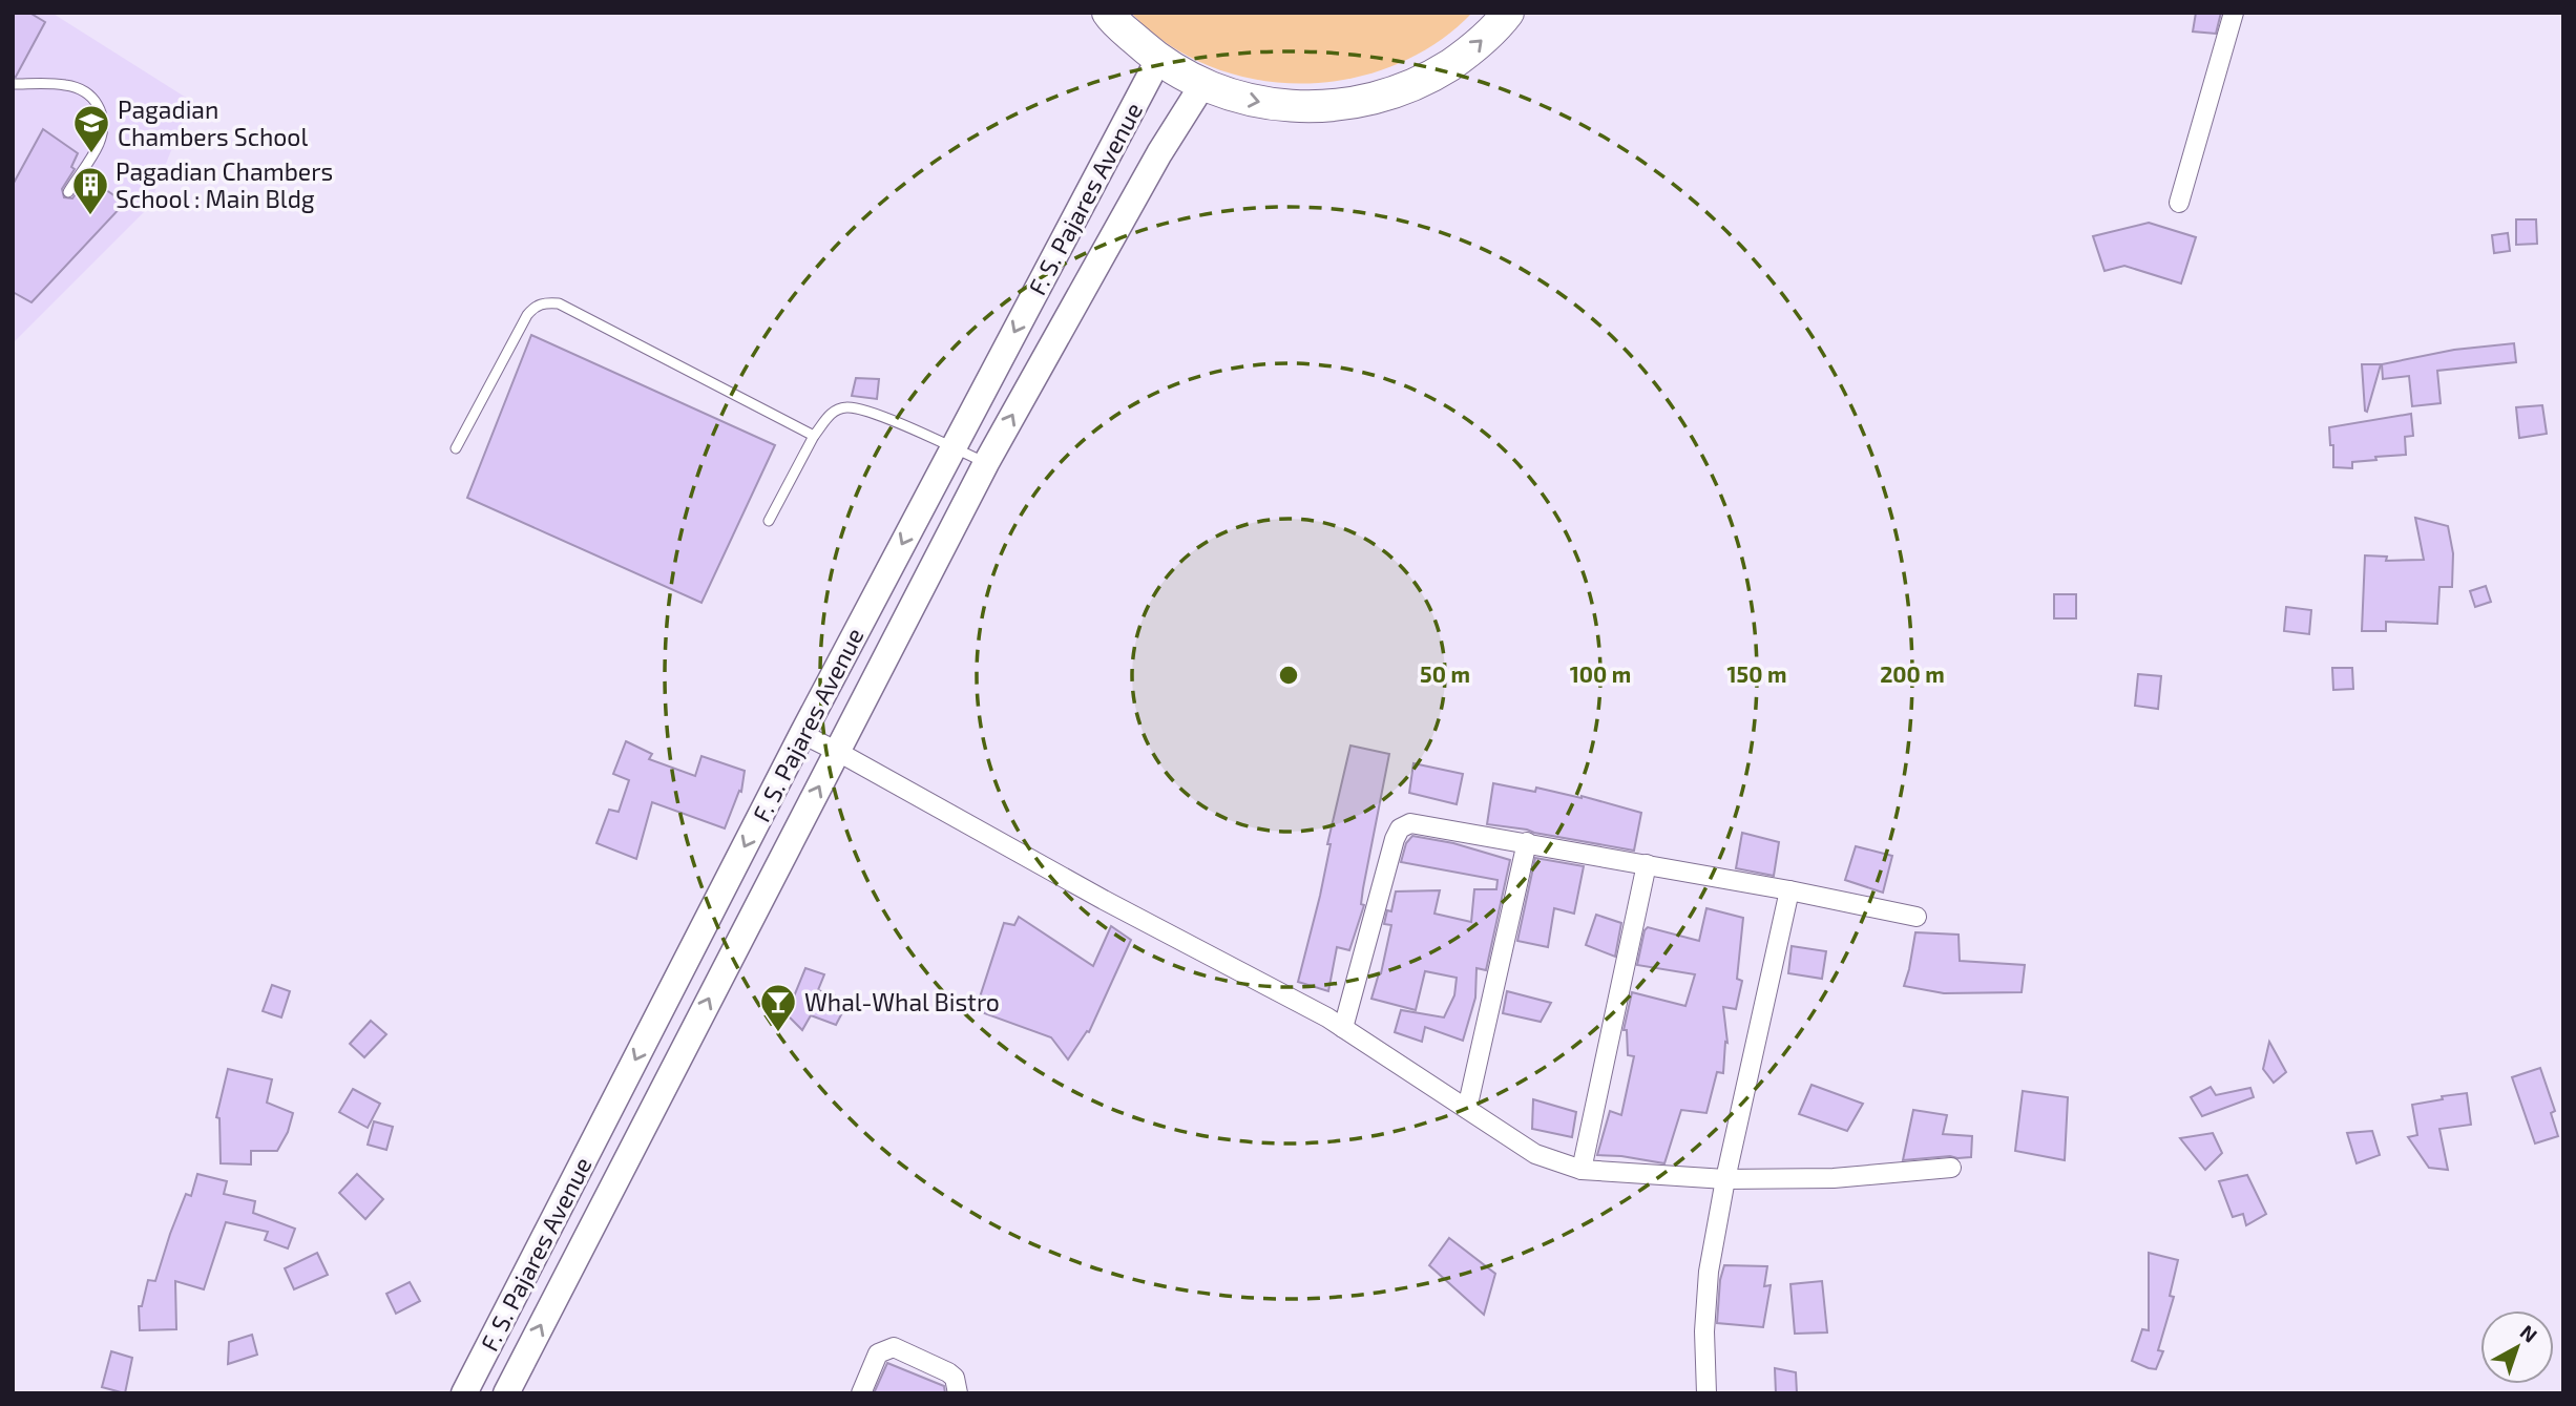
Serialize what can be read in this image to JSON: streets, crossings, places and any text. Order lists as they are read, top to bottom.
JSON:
{
  "streets": {
    "main road": ["F. S. Pajares Avenue"]
  },
  "places": {
    "school or university": ["Pagadian Chambers School"],
    "building": ["Pagadian Chambers School : Main Bldg"],
    "bar": ["Whal-Whal Bistro"]
  },
  "north": "top right",
  "rings": [
    "50 m",
    "100 m",
    "150 m",
    "200 m"
  ]
}
